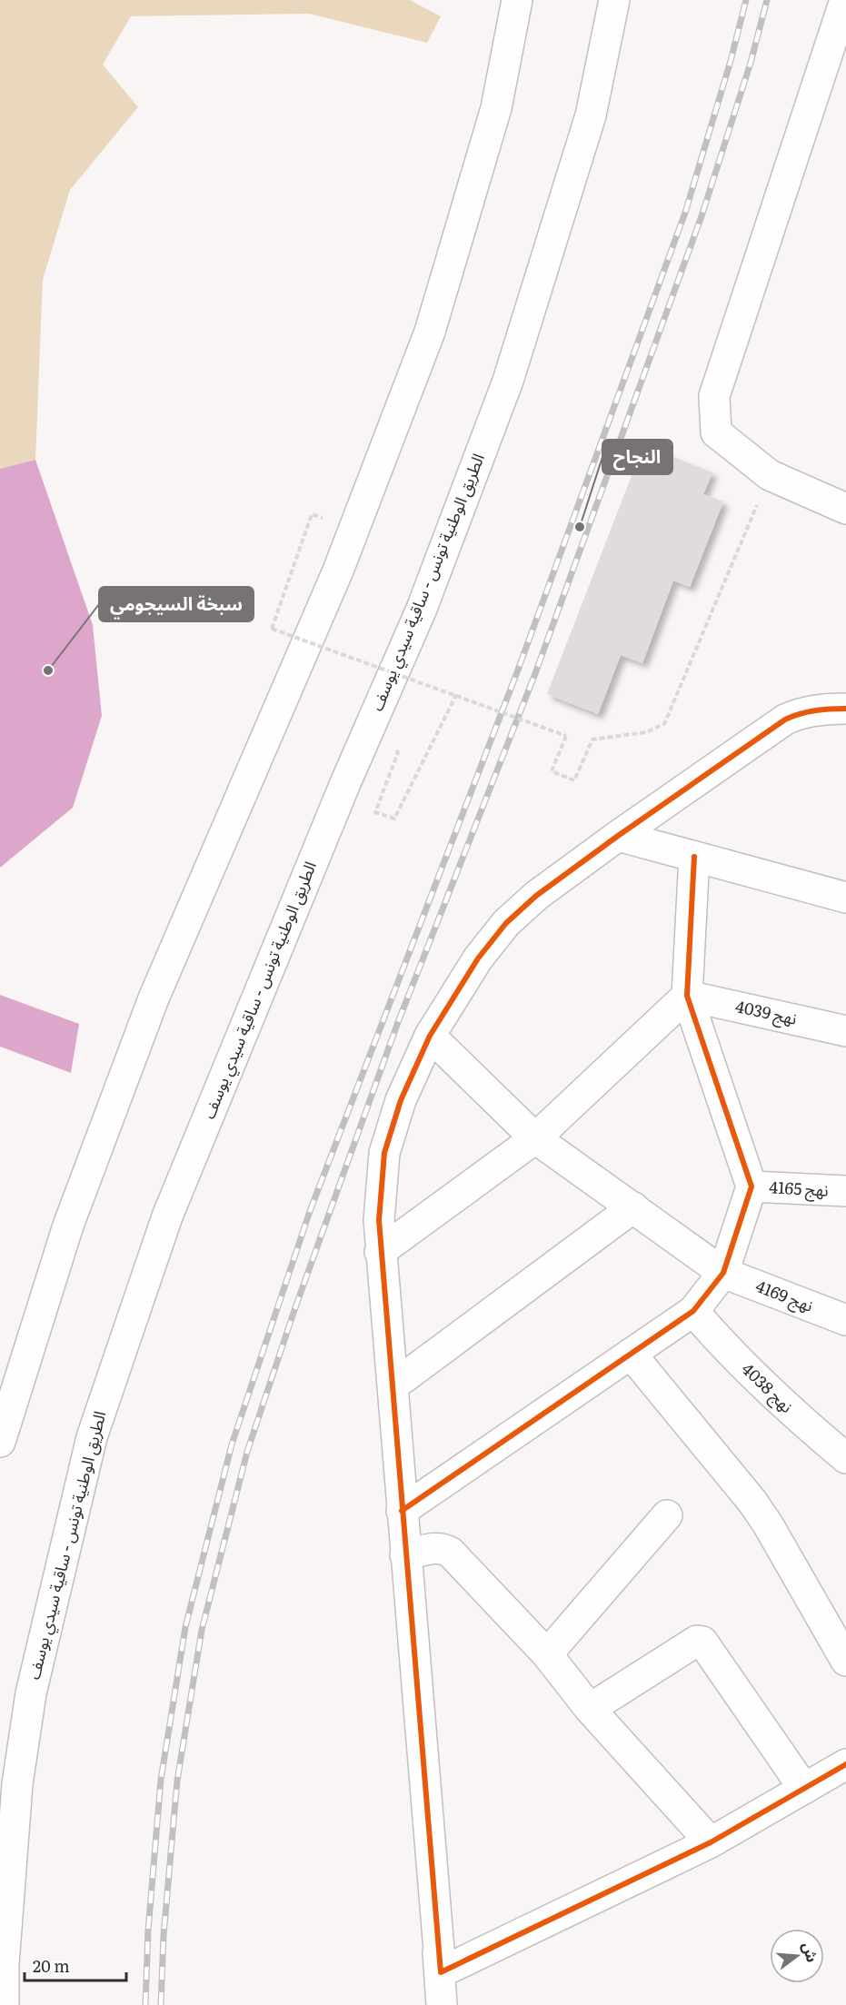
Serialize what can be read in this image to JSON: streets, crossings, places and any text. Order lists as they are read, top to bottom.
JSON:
{
  "streets": {
    "main road": [
      "الطريق الوطنية تونس - ساقية سيدي يوسف",
      "نهج 4039",
      "نهج 4165",
      "نهج 4169",
      "نهج 4038"
    ]
  },
  "places": ["النجاح", "سبخة السيجومي"],
  "scale_bar": "20 m",
  "north": "right"
}
